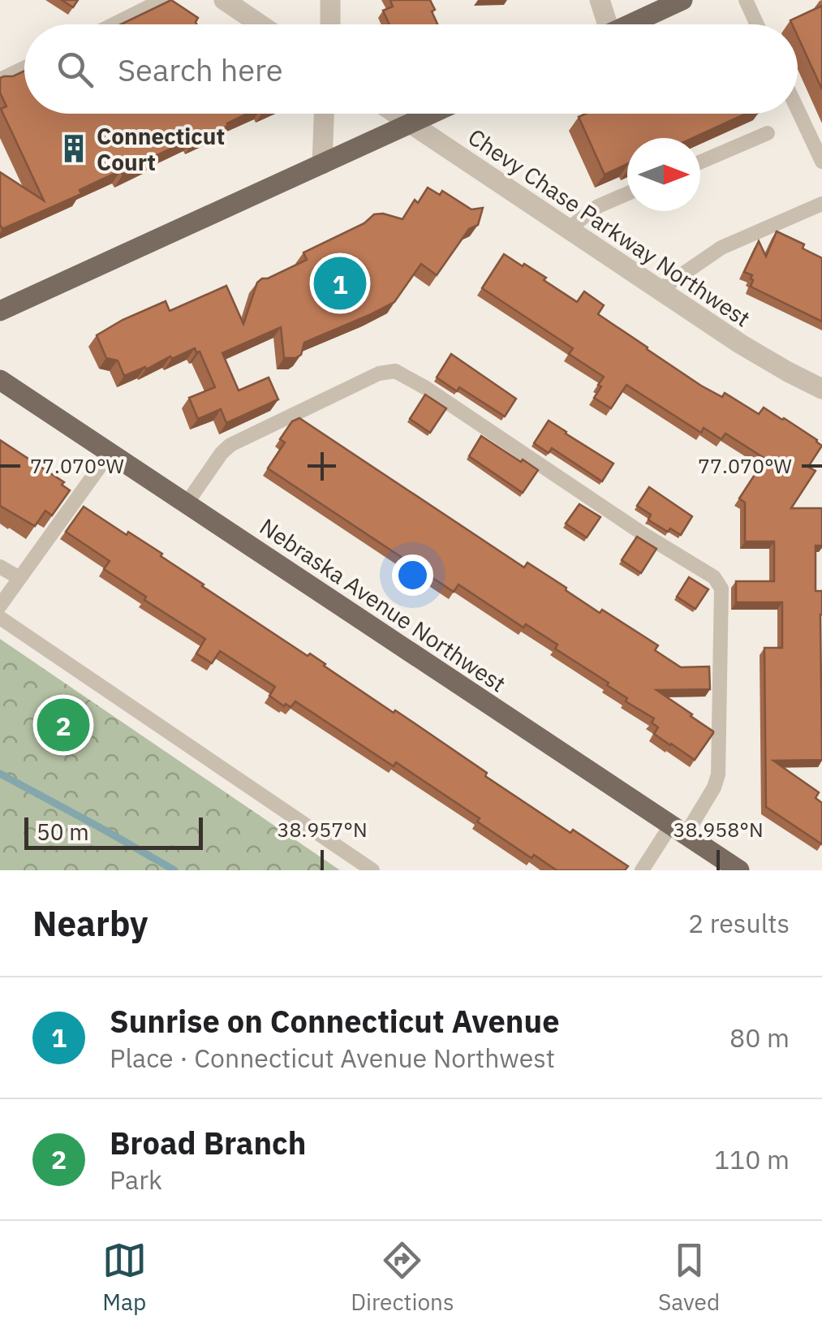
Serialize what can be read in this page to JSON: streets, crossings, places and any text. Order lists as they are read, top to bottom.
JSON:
{
  "streets": {
    "main road": ["Nebraska Avenue Northwest"],
    "street": ["Chevy Chase Parkway Northwest"]
  },
  "places": {
    "building": ["Connecticut Court"]
  },
  "scale_bar": "50 m",
  "north": "right",
  "page": {
    "search": "Search here",
    "pins": ["1", "2"],
    "scale": "50 m",
    "heading": ["Nearby", "2 results"],
    "list": [
      {
        "mark": "1",
        "name": "Sunrise on Connecticut Avenue",
        "note": "Place · Connecticut Avenue Northwest",
        "value": "80 m"
      },
      {
        "mark": "2",
        "name": "Broad Branch",
        "note": "Park",
        "value": "110 m"
      }
    ],
    "nav": ["Map", "Directions", "Saved"]
  },
  "coordinates": ["77.070°W", "38.957°N", "38.958°N"]
}
